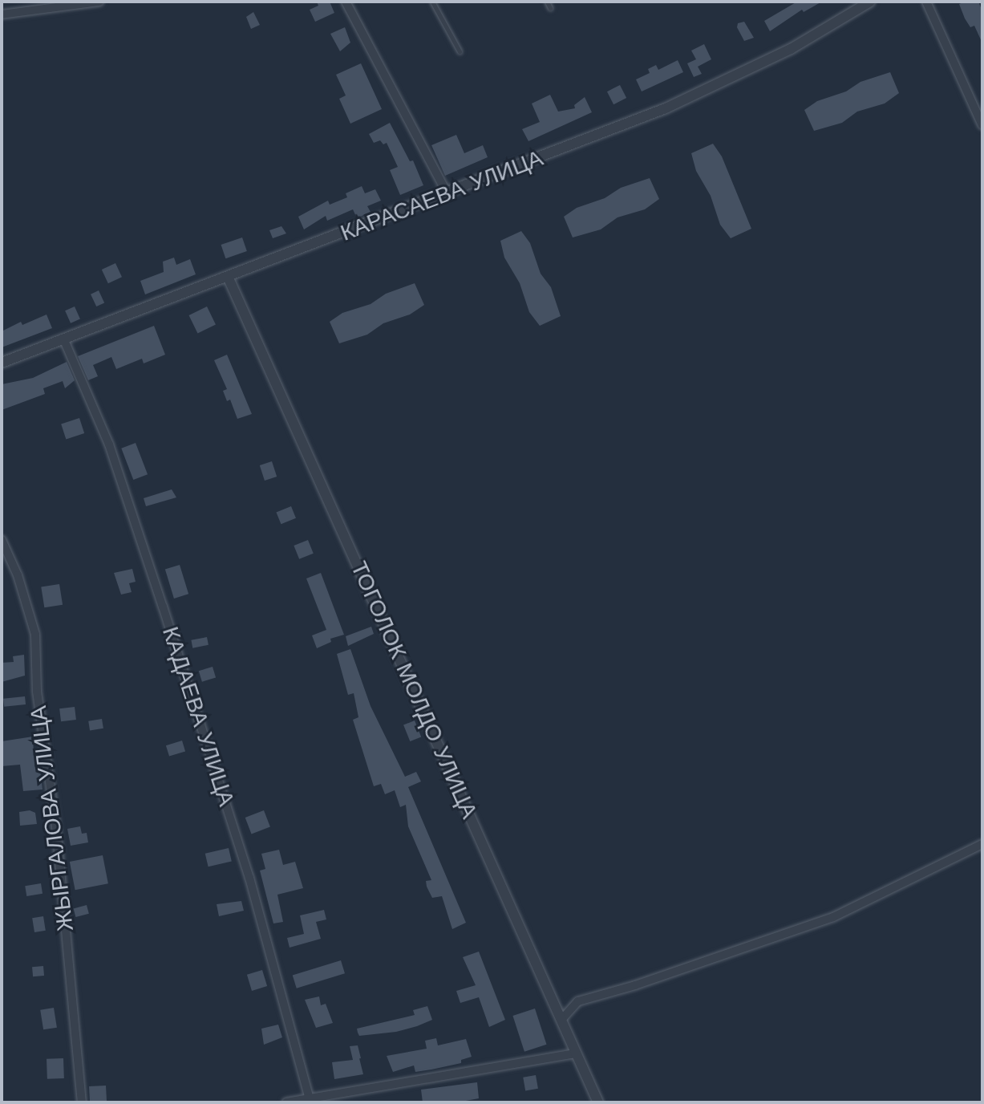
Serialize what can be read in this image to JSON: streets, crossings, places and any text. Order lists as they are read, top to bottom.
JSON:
{
  "streets": {
    "street": [
      "КАРАСАЕВА УЛИЦА",
      "ТОГОЛОК МОЛДО УЛИЦА",
      "КАДАЕВА УЛИЦА",
      "ЖЫРГАЛОВА УЛИЦА"
    ]
  },
  "crossings": [
    ["КАРАСАЕВА УЛИЦА", "ТОГОЛОК МОЛДО УЛИЦА"],
    ["КАРАСАЕВА УЛИЦА", "КАДАЕВА УЛИЦА"]
  ]
}
